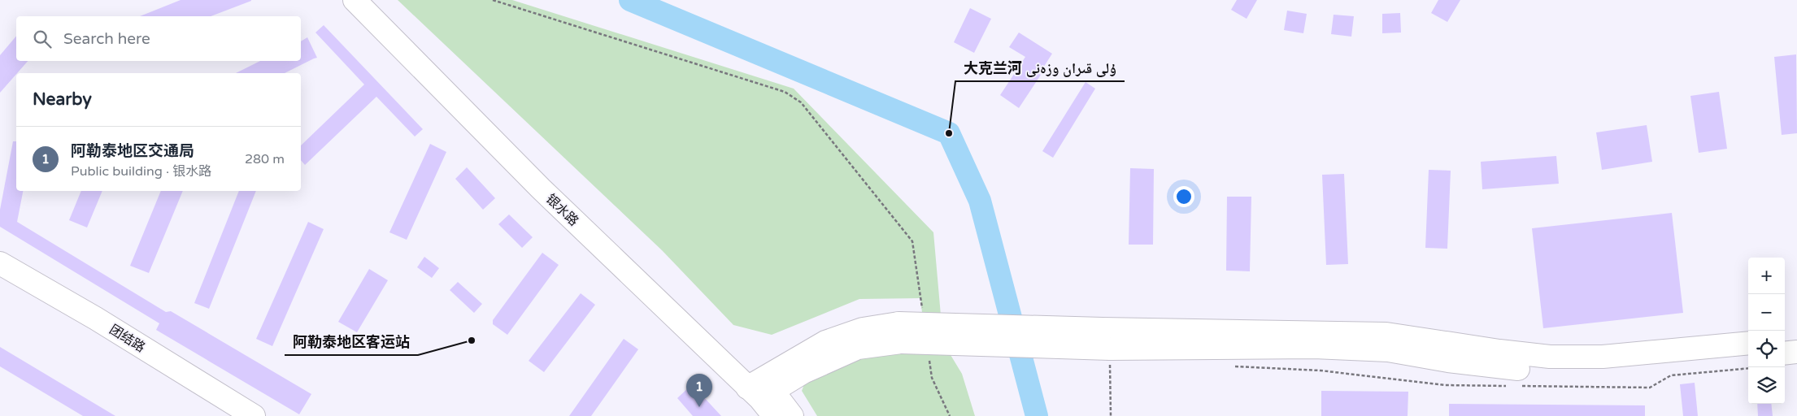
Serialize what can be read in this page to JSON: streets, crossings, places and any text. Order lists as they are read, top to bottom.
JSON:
{
  "streets": {
    "main road": ["银水路", "团结路"]
  },
  "places": ["大克兰河 ۇلى قىران وزەنى", "阿勒泰地区客运站"],
  "page": {
    "search": "Search here",
    "heading": "Nearby",
    "list": [
      {
        "mark": "1",
        "name": "阿勒泰地区交通局",
        "note": "Public building · 银水路",
        "value": "280 m"
      }
    ],
    "map_buttons": ["+", "−"],
    "pins": "1"
  }
}
